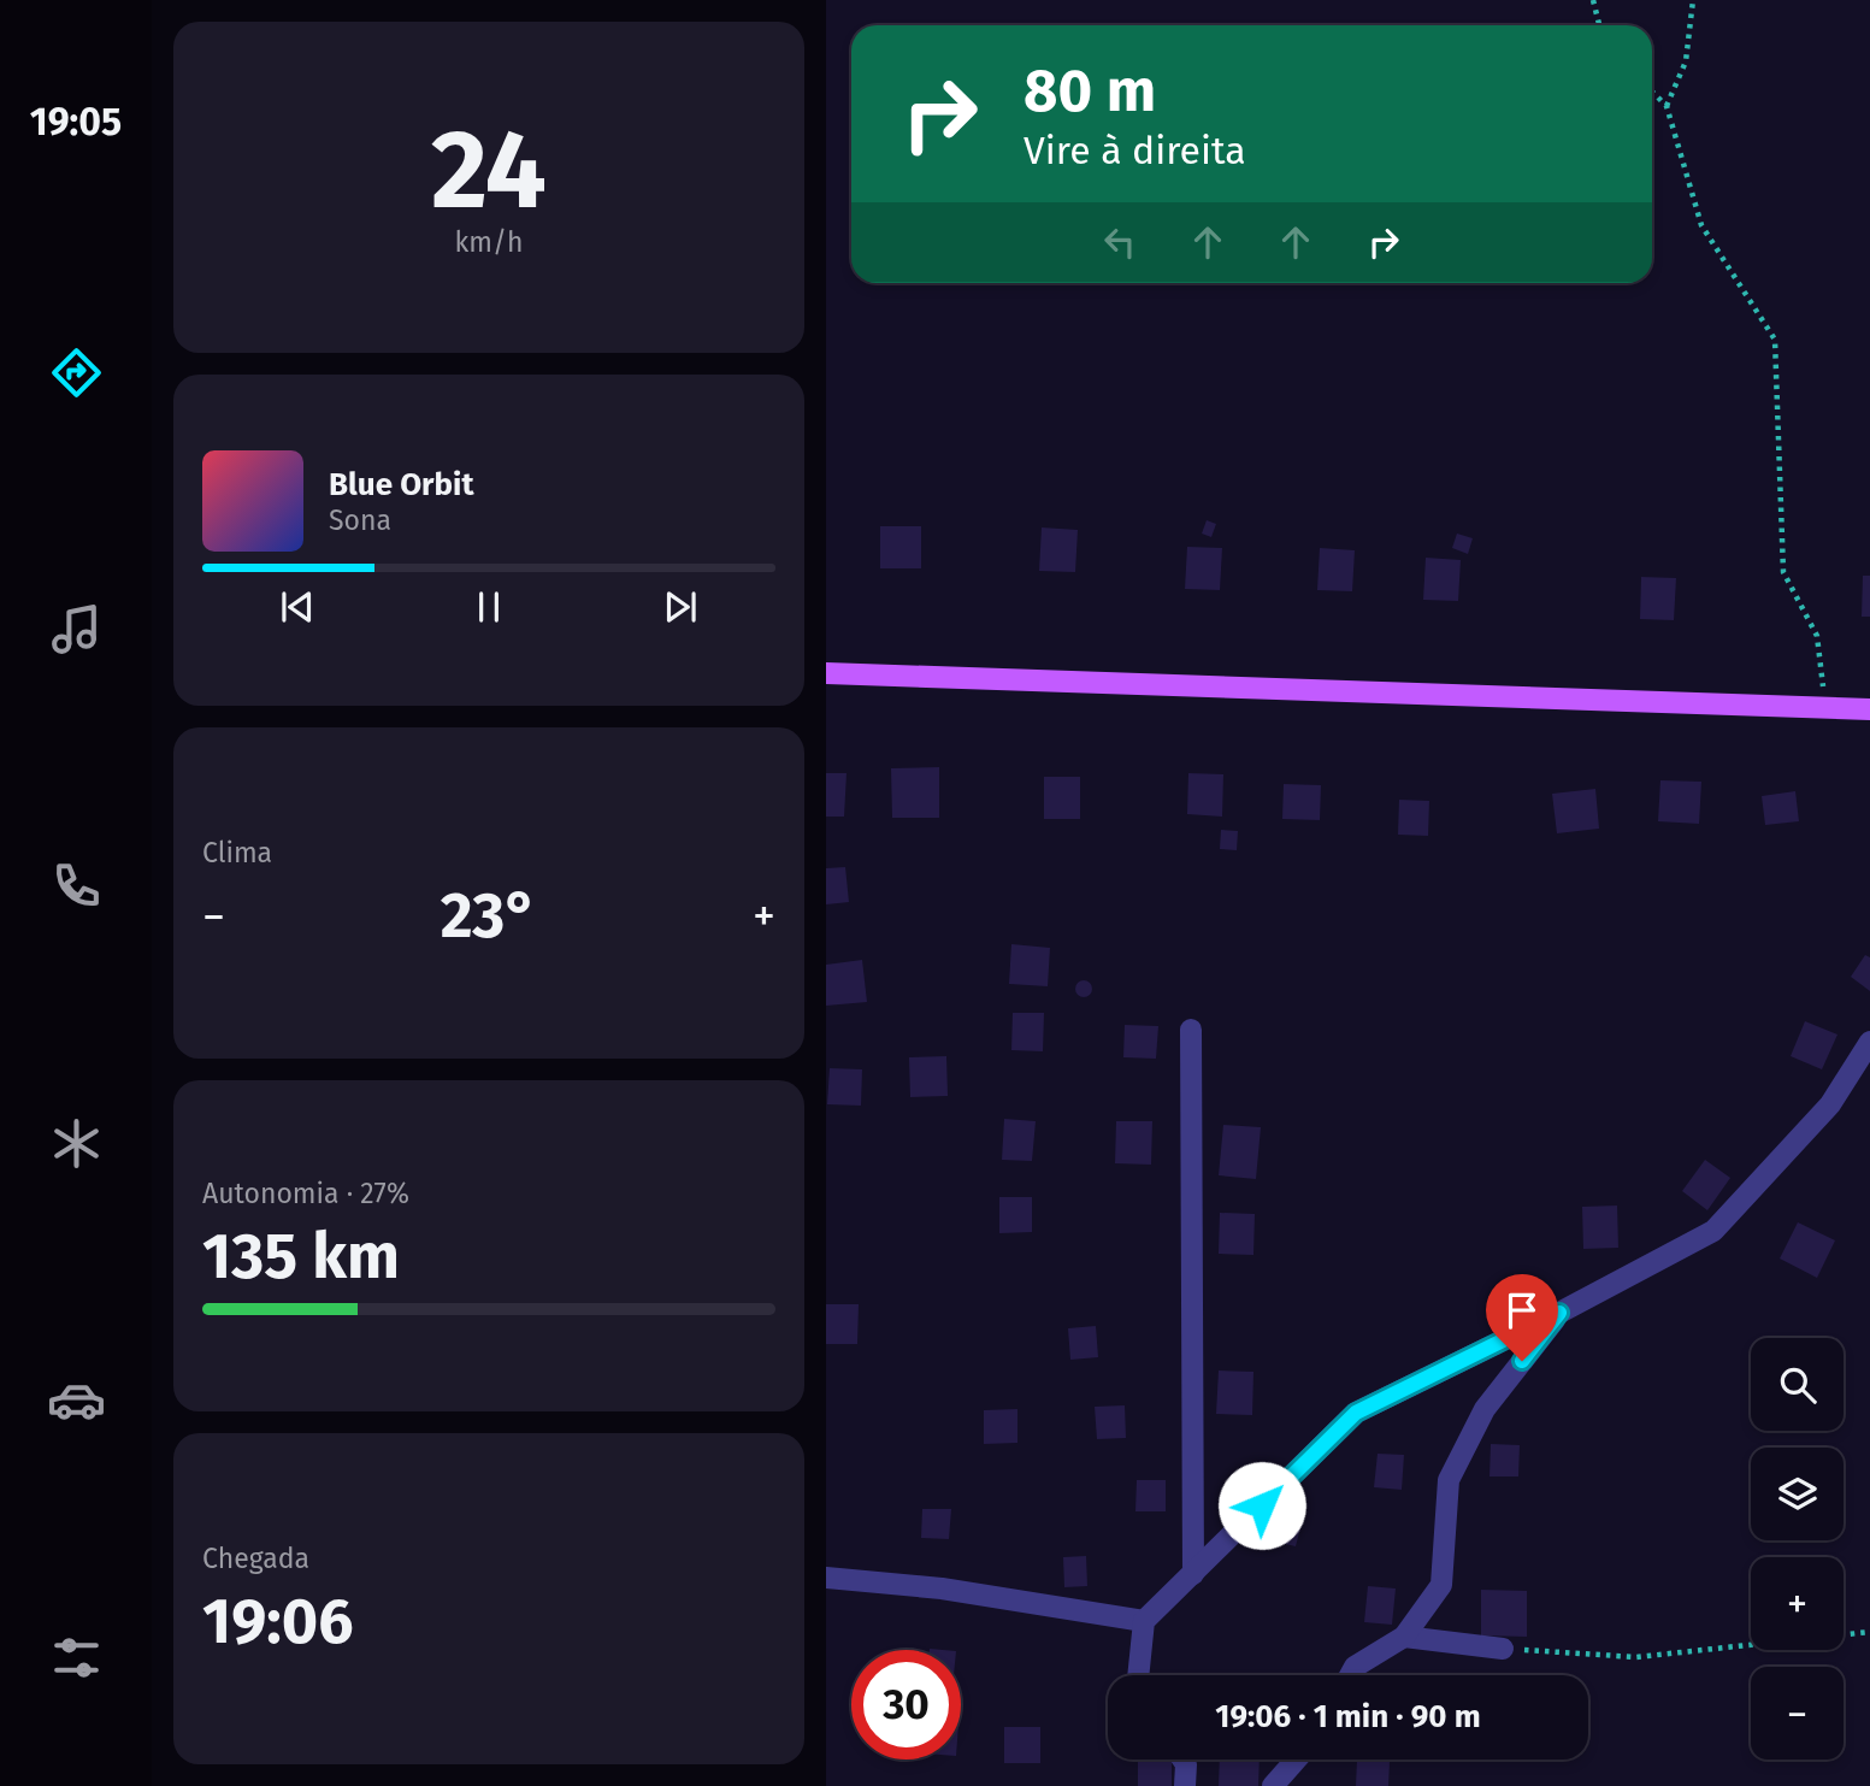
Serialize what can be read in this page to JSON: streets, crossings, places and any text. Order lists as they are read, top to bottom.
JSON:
{
  "page": {
    "tabs": "19:05",
    "tile": [
      ["24", "km/h"],
      "Clima",
      ["Autonomia · 27%", "135 km"],
      ["Chegada", "19:06"]
    ],
    "turn": ["80 m", "Vire à direita"],
    "song": ["Blue Orbit", "Sona"],
    "heat": ["−", "23°", "+"],
    "map_buttons": ["+", "−"],
    "limit": "30",
    "trip": "19:06 · 1 min · 90 m"
  }
}
